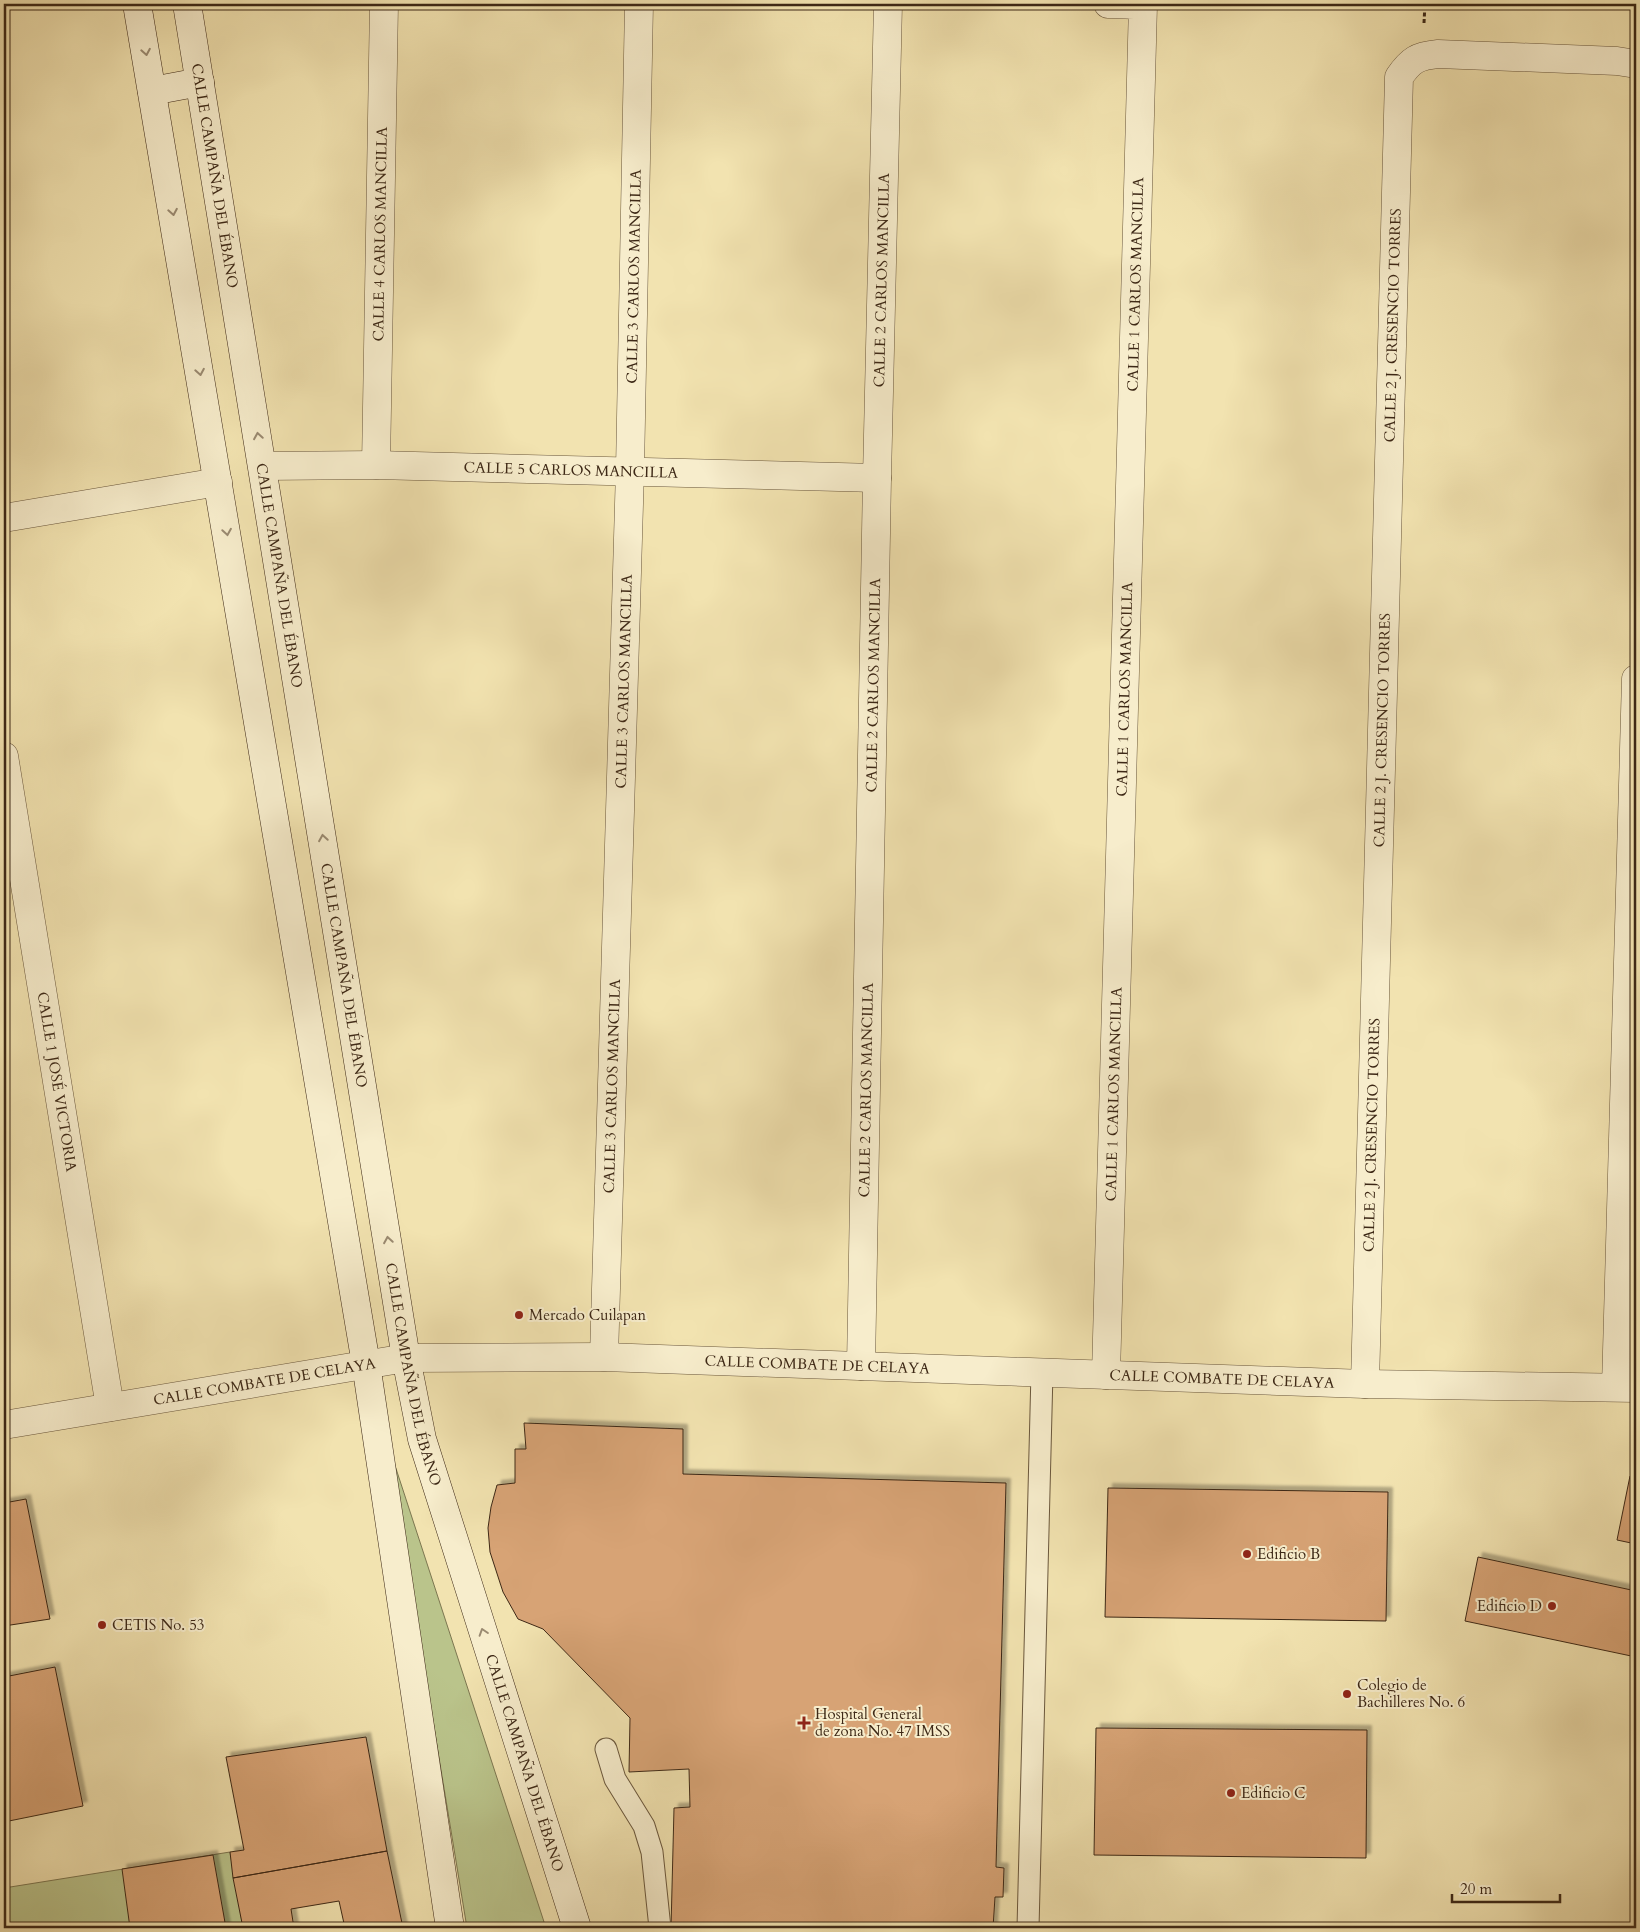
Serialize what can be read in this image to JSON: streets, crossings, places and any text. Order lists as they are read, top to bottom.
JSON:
{
  "streets": {
    "street": [
      "CALLE CAMPAÑA DEL ÉBANO",
      "CALLE 4 CARLOS MANCILLA",
      "CALLE 3 CARLOS MANCILLA",
      "CALLE 2 CARLOS MANCILLA",
      "CALLE 1 CARLOS MANCILLA",
      "CALLE 2 J. CRESENCIO TORRES",
      "CALLE 5 CARLOS MANCILLA",
      "CALLE 1 JOSÉ VICTORIA",
      "CALLE COMBATE DE CELAYA"
    ]
  },
  "crossings": [
    ["CALLE CAMPAÑA DEL ÉBANO", "CALLE 5 CARLOS MANCILLA"],
    ["CALLE CAMPAÑA DEL ÉBANO", "CALLE COMBATE DE CELAYA"],
    ["CALLE 4 CARLOS MANCILLA", "CALLE 5 CARLOS MANCILLA"],
    ["CALLE 3 CARLOS MANCILLA", "CALLE 5 CARLOS MANCILLA"],
    ["CALLE 3 CARLOS MANCILLA", "CALLE COMBATE DE CELAYA"],
    ["CALLE 2 CARLOS MANCILLA", "CALLE 5 CARLOS MANCILLA"],
    ["CALLE 2 CARLOS MANCILLA", "CALLE COMBATE DE CELAYA"],
    ["CALLE 1 CARLOS MANCILLA", "CALLE COMBATE DE CELAYA"],
    ["CALLE 2 J. CRESENCIO TORRES", "CALLE COMBATE DE CELAYA"],
    ["CALLE 1 JOSÉ VICTORIA", "CALLE COMBATE DE CELAYA"]
  ],
  "places": {
    "other": [
      "Mercado Cuilapan",
      "Edificio B",
      "Edificio D",
      "CETIS No. 53",
      "Colegio de Bachilleres No. 6",
      "Edificio C"
    ],
    "health": ["Hospital General de zona No. 47 IMSS"]
  },
  "scale_bar": "20 m"
}
